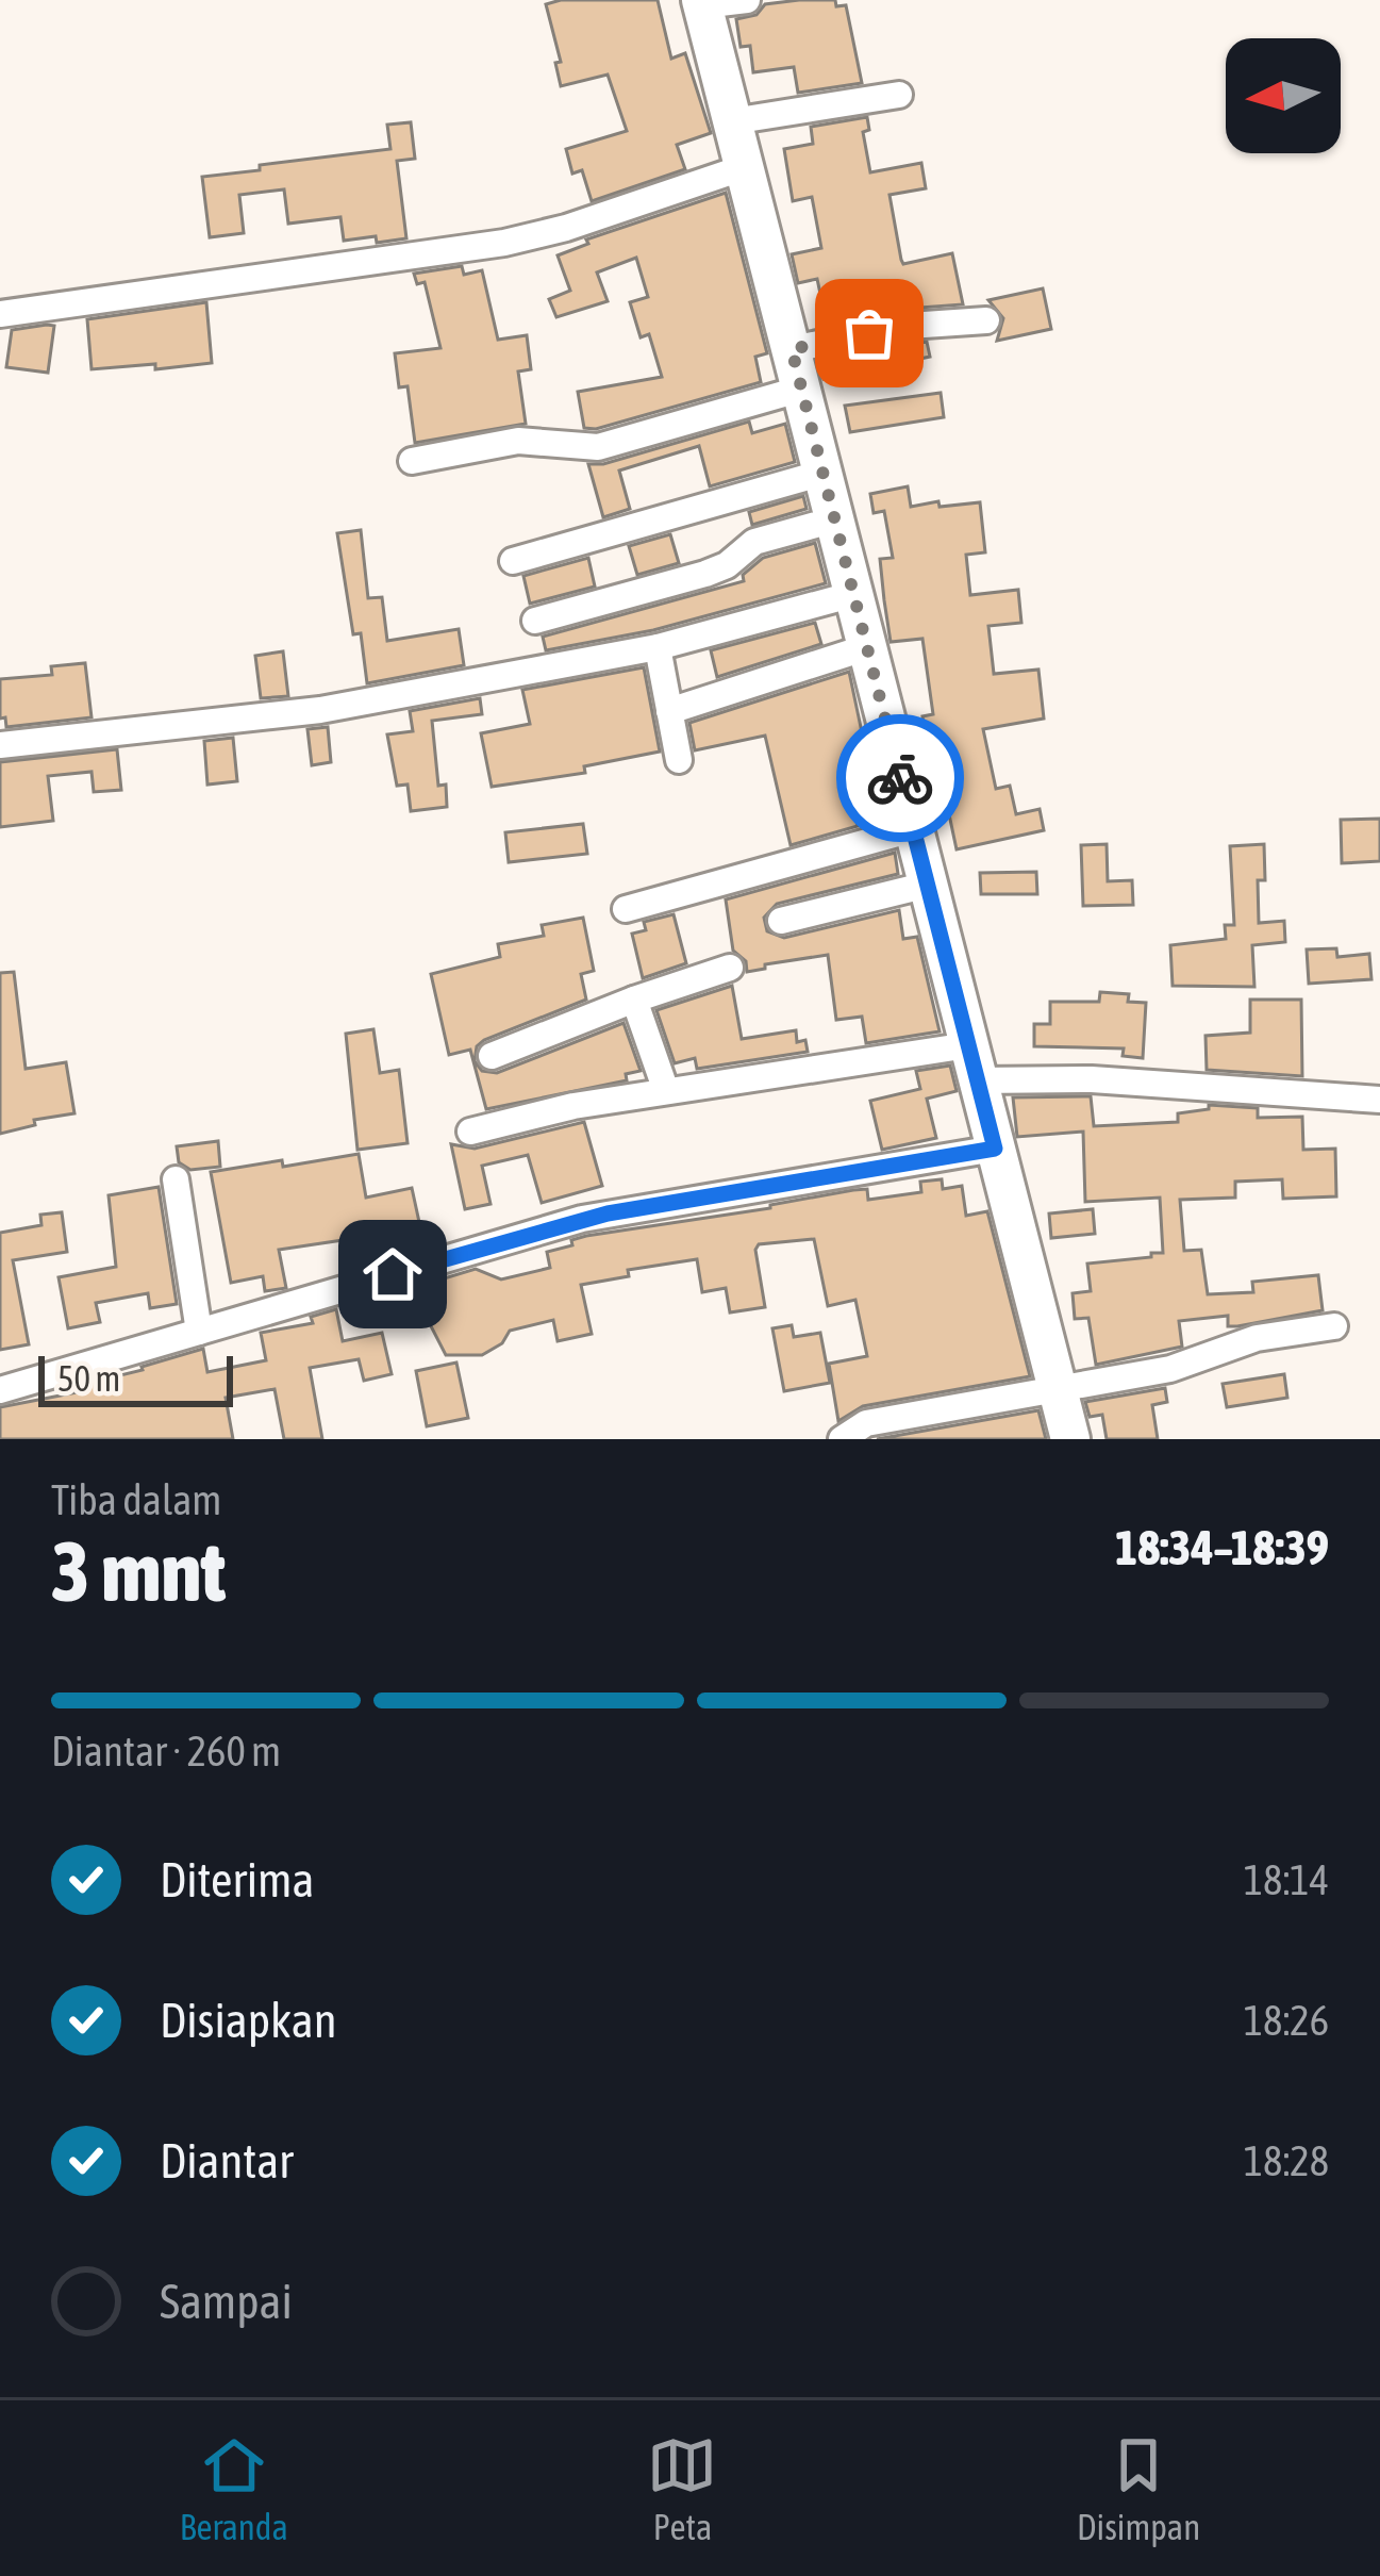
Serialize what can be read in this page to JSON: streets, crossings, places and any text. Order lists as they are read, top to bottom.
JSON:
{
  "scale_bar": "50 m",
  "north": "left",
  "page": {
    "scale": "50 m",
    "heading": ["3 mnt", "Tiba dalam", "18:34–18:39"],
    "bar": "Diantar · 260 m",
    "list": [
      ["Diterima", "18:14"],
      ["Disiapkan", "18:26"],
      ["Diantar", "18:28"],
      "Sampai"
    ],
    "tabs": ["Beranda", "Peta", "Disimpan"]
  }
}
